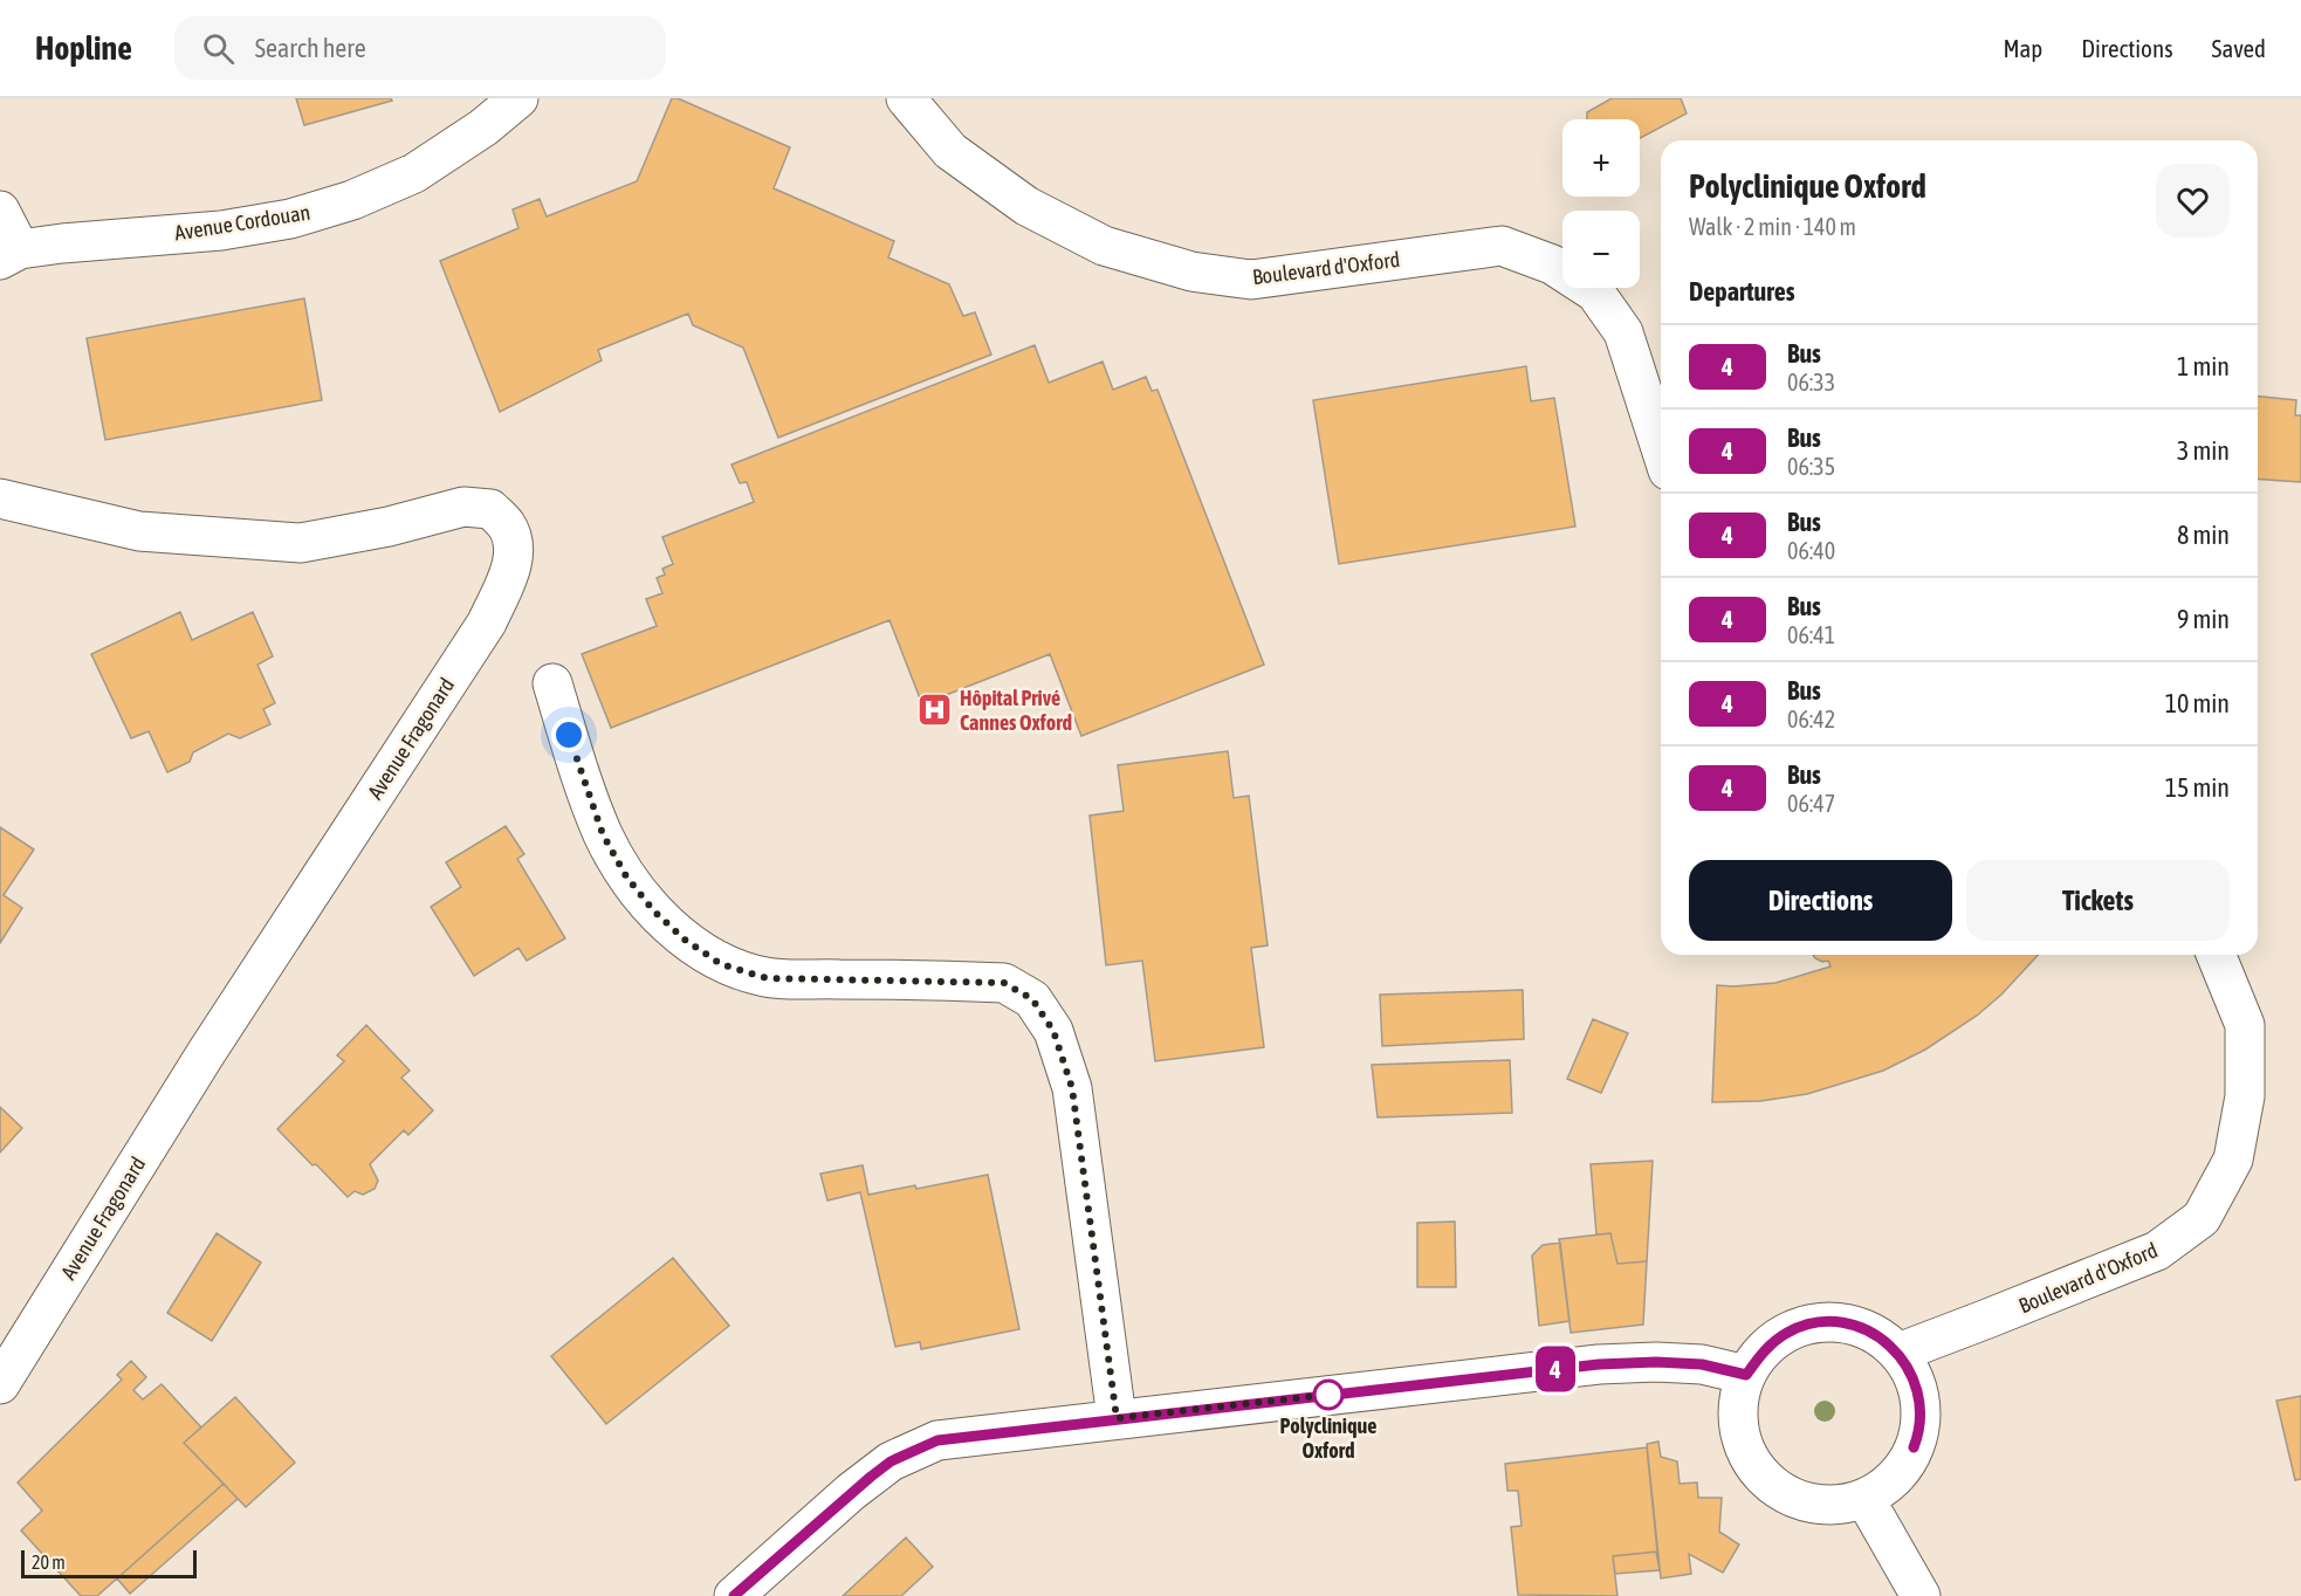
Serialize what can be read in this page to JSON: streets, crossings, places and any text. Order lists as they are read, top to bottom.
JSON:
{
  "streets": {
    "street": ["Avenue Cordouan", "Boulevard d'Oxford", "Avenue Fragonard"]
  },
  "places": {
    "hospital": ["Hôpital Privé Cannes Oxford"],
    "other": ["Polyclinique Oxford"]
  },
  "lines": ["bus line 4"],
  "scale_bar": "20 m",
  "page": {
    "header": "Hopline",
    "search": "Search here",
    "nav": ["Map", "Directions", "Saved"],
    "on_map": "4",
    "map_buttons": ["+", "−"],
    "heading": [
      ["Polyclinique Oxford", "Walk · 2 min · 140 m"],
      "Departures"
    ],
    "list": [
      {
        "mark": "4",
        "name": "Bus",
        "note": "06:33",
        "value": "1 min"
      },
      {
        "mark": "4",
        "name": "Bus",
        "note": "06:35",
        "value": "3 min"
      },
      {
        "mark": "4",
        "name": "Bus",
        "note": "06:40",
        "value": "8 min"
      },
      {
        "mark": "4",
        "name": "Bus",
        "note": "06:41",
        "value": "9 min"
      },
      {
        "mark": "4",
        "name": "Bus",
        "note": "06:42",
        "value": "10 min"
      },
      {
        "mark": "4",
        "name": "Bus",
        "note": "06:47",
        "value": "15 min"
      }
    ],
    "buttons": ["Directions", "Tickets"],
    "scale": "20 m"
  }
}
